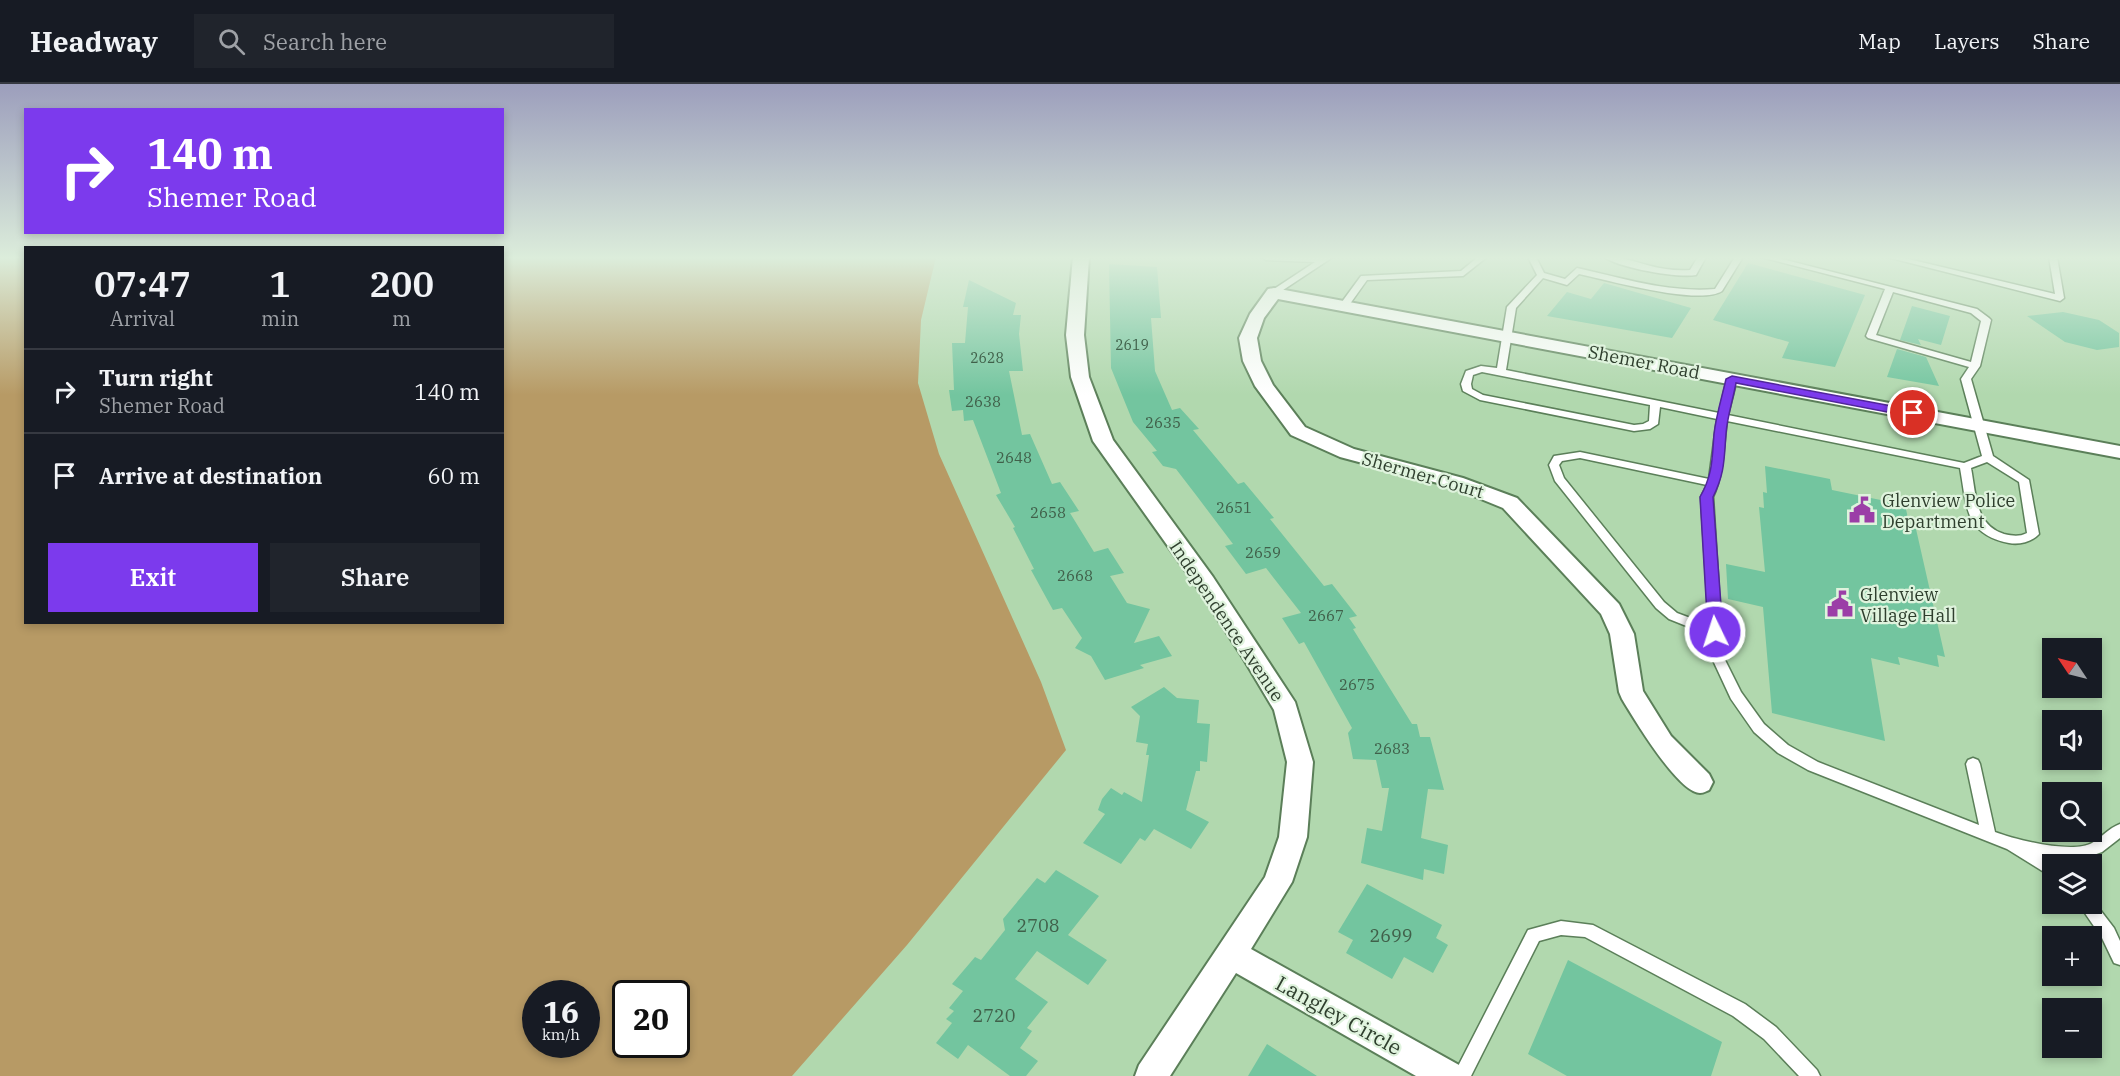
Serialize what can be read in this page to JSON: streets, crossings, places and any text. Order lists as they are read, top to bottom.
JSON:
{
  "streets": {
    "street": [
      "Shemer Road",
      "Shermer Court",
      "Independence Avenue",
      "Langley Circle"
    ]
  },
  "crossings": [
    ["Independence Avenue", "Langley Circle"]
  ],
  "places": {
    "public building": ["Glenview Police Department", "Glenview Village Hall"]
  },
  "house_numbers": [
    "2619",
    "2628",
    "2638",
    "2635",
    "2648",
    "2651",
    "2658",
    "2659",
    "2668",
    "2667",
    "2675",
    "2683",
    "2708",
    "2699",
    "2720"
  ],
  "north": "top left",
  "page": {
    "header": "Headway",
    "search": "Search here",
    "nav": ["Map", "Layers", "Share"],
    "turn": ["140 m", "Shemer Road"],
    "eta": [
      "07:47",
      "Arrival",
      "1",
      "min",
      "200",
      "m"
    ],
    "list": [
      {
        "name": "Turn right",
        "note": "Shemer Road",
        "value": "140 m"
      },
      {
        "name": "Arrive at destination",
        "value": "60 m"
      }
    ],
    "buttons": ["Exit", "Share"],
    "map_buttons": ["+", "−"],
    "speed": "16 km/h",
    "limit": "20"
  }
}
